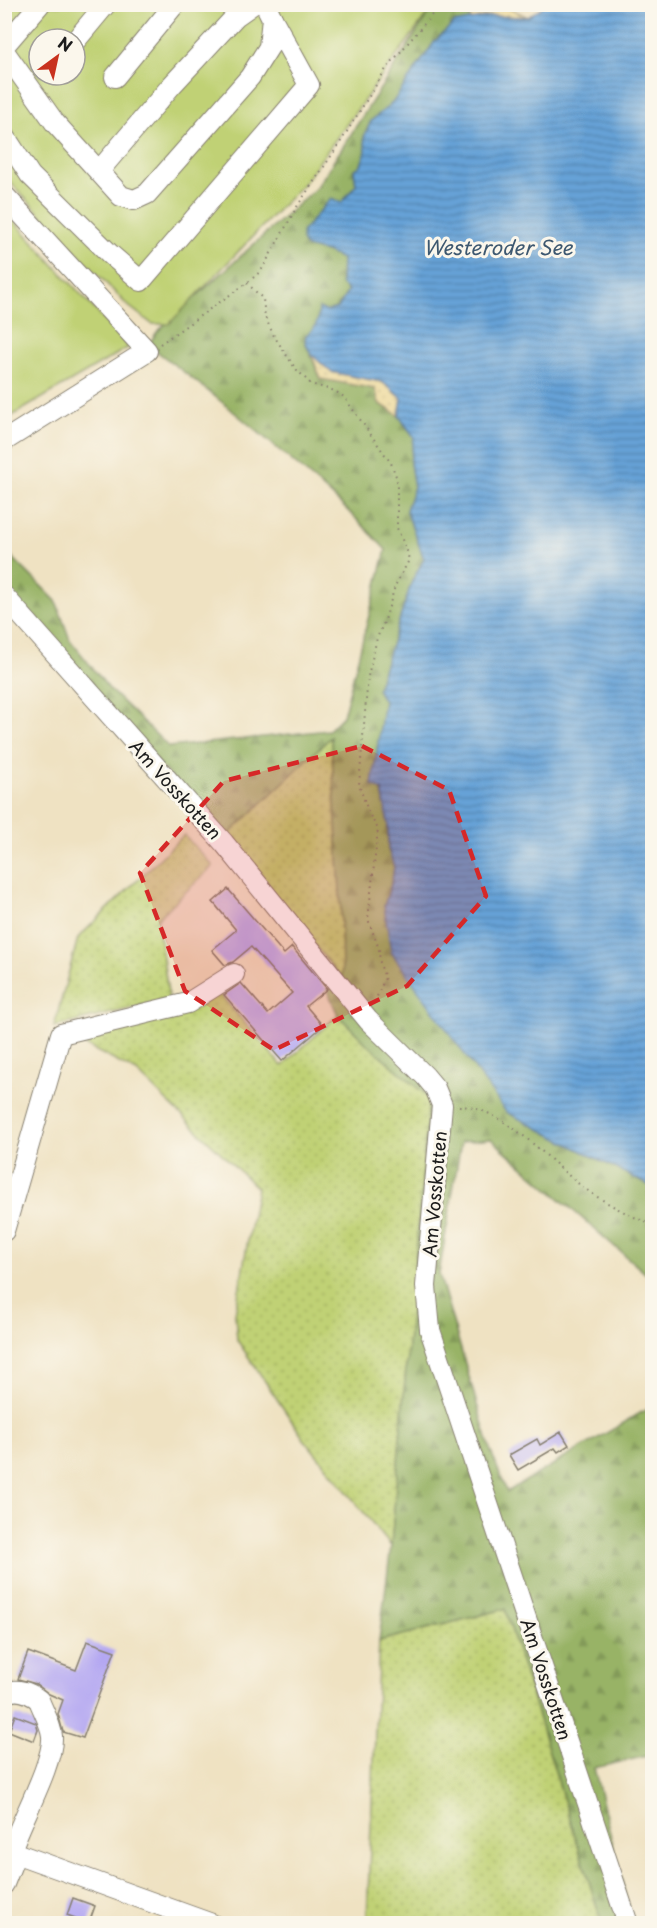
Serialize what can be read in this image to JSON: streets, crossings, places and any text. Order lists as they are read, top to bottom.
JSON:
{
  "streets": {
    "street": ["Am Vosskotten"]
  },
  "water": ["Westeroder See"],
  "north": "top right"
}
